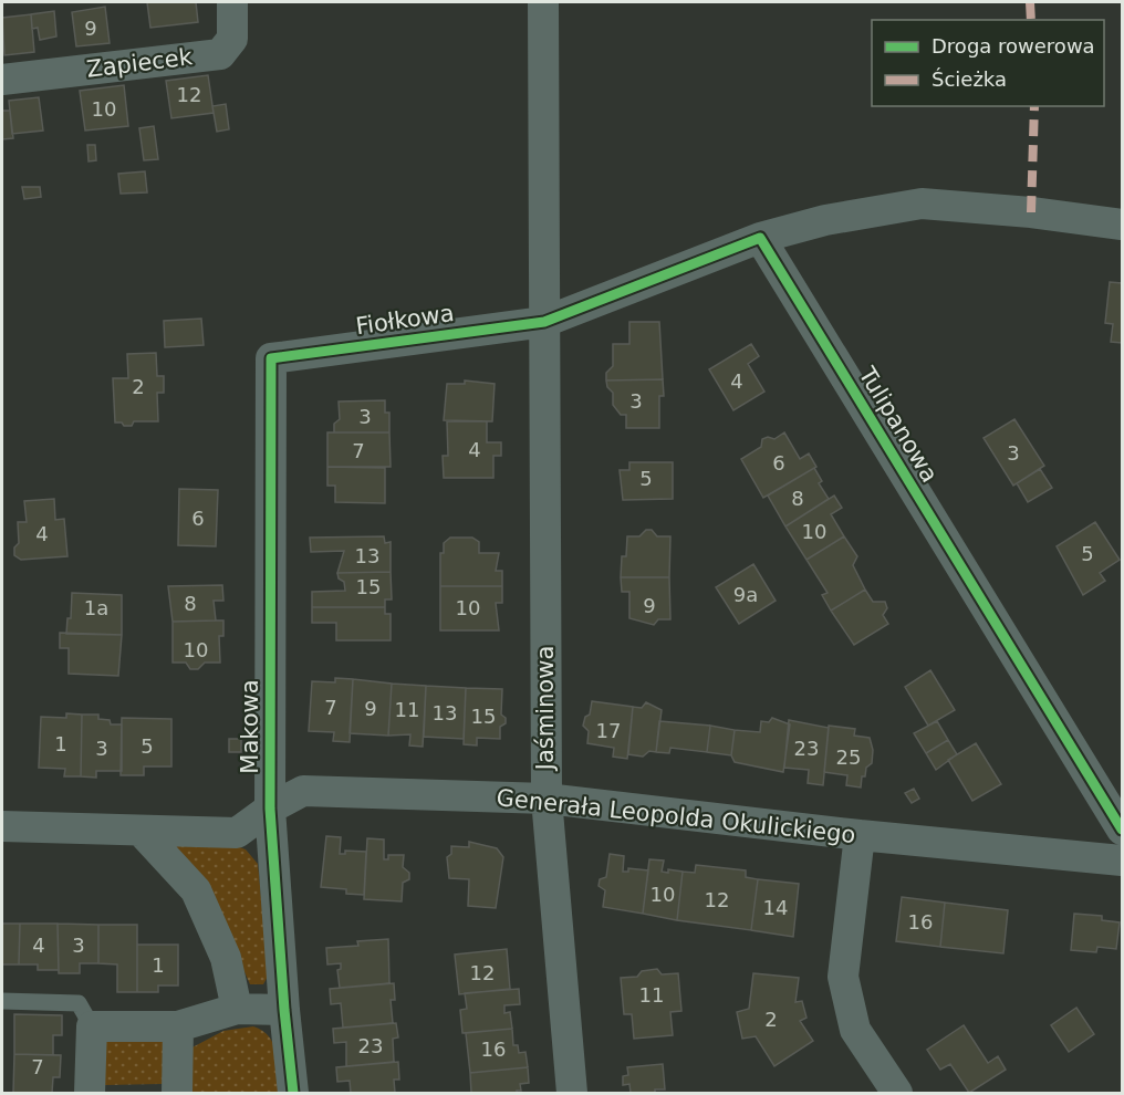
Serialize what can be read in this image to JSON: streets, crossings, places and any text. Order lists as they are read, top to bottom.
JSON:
{
  "streets": {
    "street": [
      "Zapiecek",
      "Fiołkowa",
      "Tulipanowa",
      "Jaśminowa",
      "Makowa",
      "Generała Leopolda Okulickiego"
    ]
  },
  "crossings": [
    ["Fiołkowa", "Jaśminowa"],
    ["Fiołkowa", "Makowa"],
    ["Jaśminowa", "Generała Leopolda Okulickiego"],
    ["Makowa", "Generała Leopolda Okulickiego"]
  ],
  "house_numbers": [
    "9",
    "12",
    "10",
    "4",
    "2",
    "3",
    "3",
    "4",
    "7",
    "3",
    "6",
    "5",
    "8",
    "6",
    "10",
    "4",
    "5",
    "13",
    "15",
    "9a",
    "8",
    "9",
    "1a",
    "10",
    "10",
    "7",
    "9",
    "11",
    "13",
    "15",
    "17",
    "1",
    "5",
    "3",
    "23",
    "25",
    "10",
    "12",
    "14",
    "16",
    "4",
    "3",
    "1",
    "12",
    "11",
    "2",
    "23",
    "16",
    "7"
  ],
  "legend": ["Droga rowerowa", "Ścieżka"]
}
